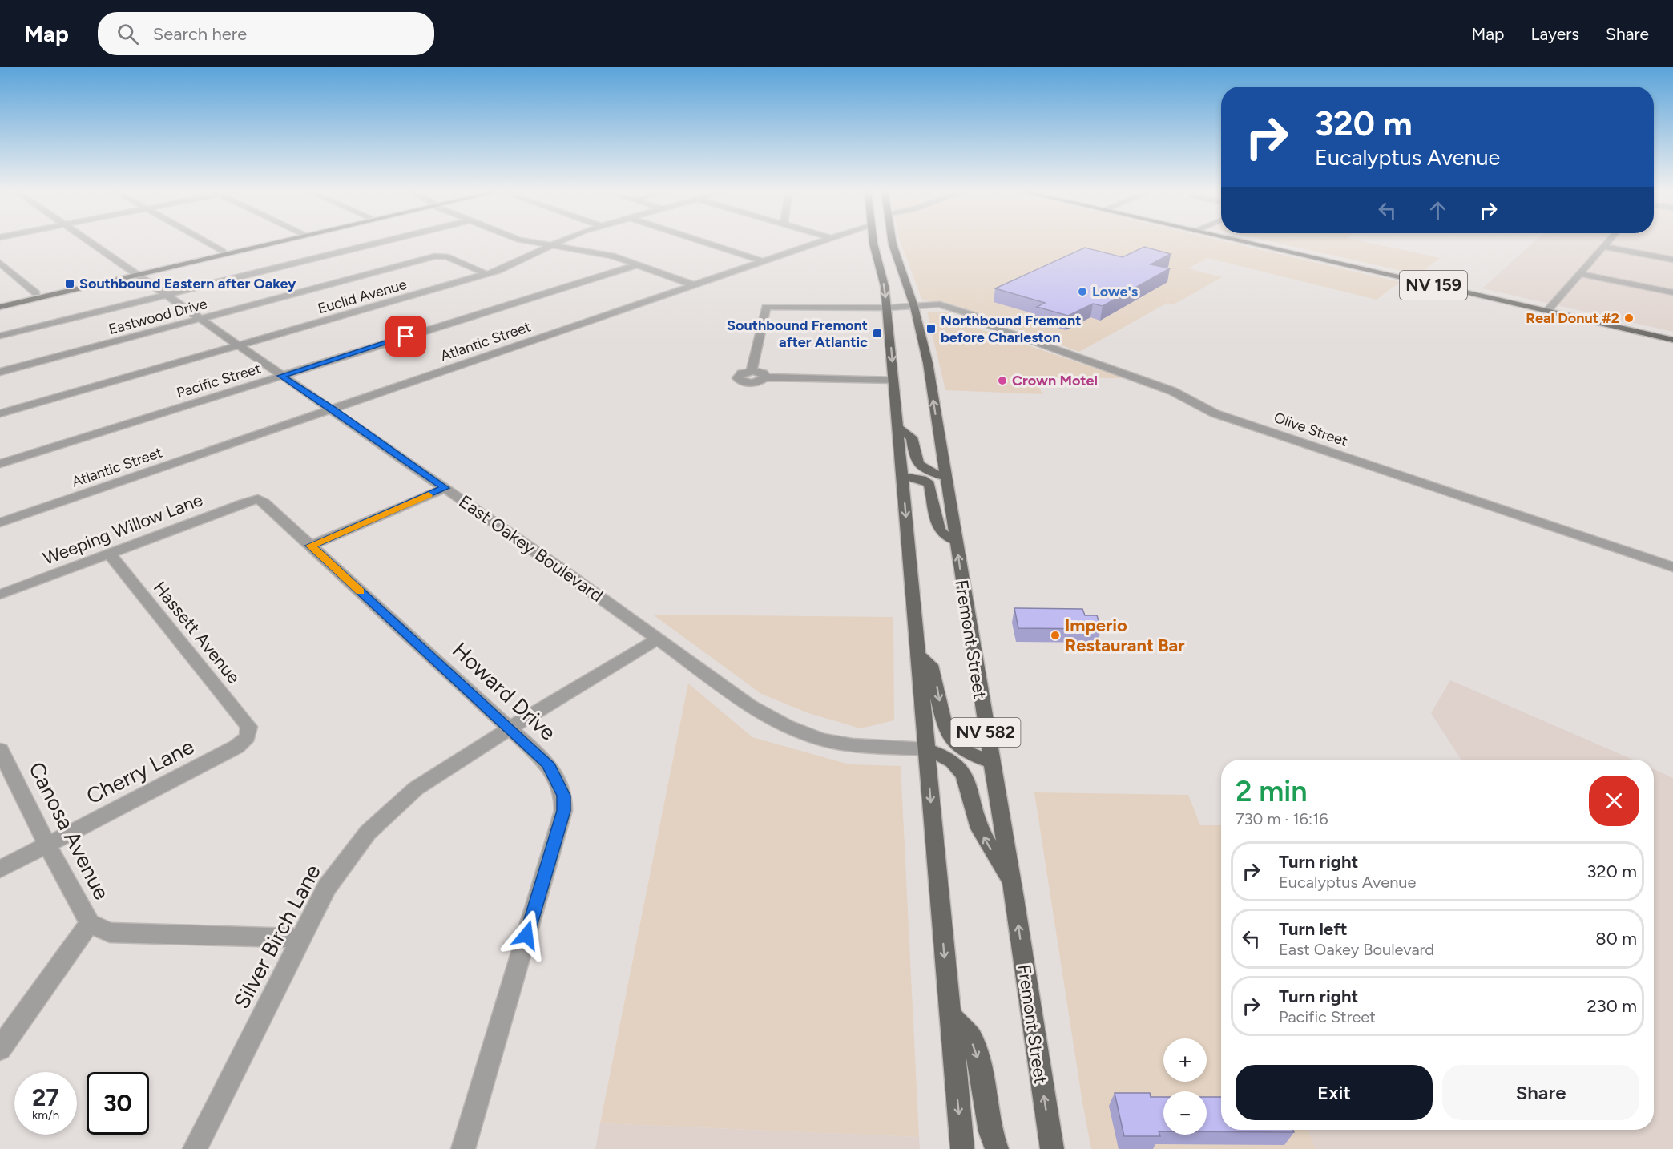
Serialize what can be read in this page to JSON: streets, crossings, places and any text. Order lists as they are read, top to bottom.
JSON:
{
  "streets": {
    "main road": ["NV 159", "Fremont Street", "NV 582"],
    "street": [
      "Euclid Avenue",
      "Eastwood Drive",
      "Atlantic Street",
      "Pacific Street",
      "Olive Street",
      "Weeping Willow Lane",
      "East Oakey Boulevard",
      "Hassett Avenue",
      "Howard Drive",
      "Cherry Lane",
      "Canosa Avenue",
      "Silver Birch Lane"
    ]
  },
  "crossings": [
    ["Euclid Avenue", "Eastwood Drive"],
    ["Euclid Avenue", "East Oakey Boulevard"],
    ["Eastwood Drive", "East Oakey Boulevard"],
    ["Atlantic Street", "East Oakey Boulevard"],
    ["Pacific Street", "East Oakey Boulevard"],
    ["Olive Street", "Fremont Street"],
    ["Olive Street", "NV 582"],
    ["Weeping Willow Lane", "Hassett Avenue"],
    ["Weeping Willow Lane", "Howard Drive"],
    ["East Oakey Boulevard", "NV 582"],
    ["East Oakey Boulevard", "Silver Birch Lane"],
    ["Hassett Avenue", "Cherry Lane"],
    ["Howard Drive", "Silver Birch Lane"],
    ["Cherry Lane", "Canosa Avenue"],
    ["Canosa Avenue", "Silver Birch Lane"]
  ],
  "places": {
    "transit": ["Southbound Eastern after Oakey", "Northbound Fremont before Charleston", "Southbound Fremont after Atlantic"],
    "other": [
      "Lowe's",
      "Real Donut #2",
      "Crown Motel",
      "Imperio Restaurant Bar"
    ]
  },
  "page": {
    "header": "Map",
    "search": "Search here",
    "nav": ["Map", "Layers", "Share"],
    "turn": ["320 m", "Eucalyptus Avenue"],
    "heading": ["2 min", "730 m · 16:16"],
    "list": [
      {
        "name": "Turn right",
        "note": "Eucalyptus Avenue",
        "value": "320 m"
      },
      {
        "name": "Turn left",
        "note": "East Oakey Boulevard",
        "value": "80 m"
      },
      {
        "name": "Turn right",
        "note": "Pacific Street",
        "value": "230 m"
      }
    ],
    "map_buttons": ["+", "−"],
    "buttons": ["Exit", "Share"],
    "speed": "27 km/h",
    "limit": "30"
  }
}
